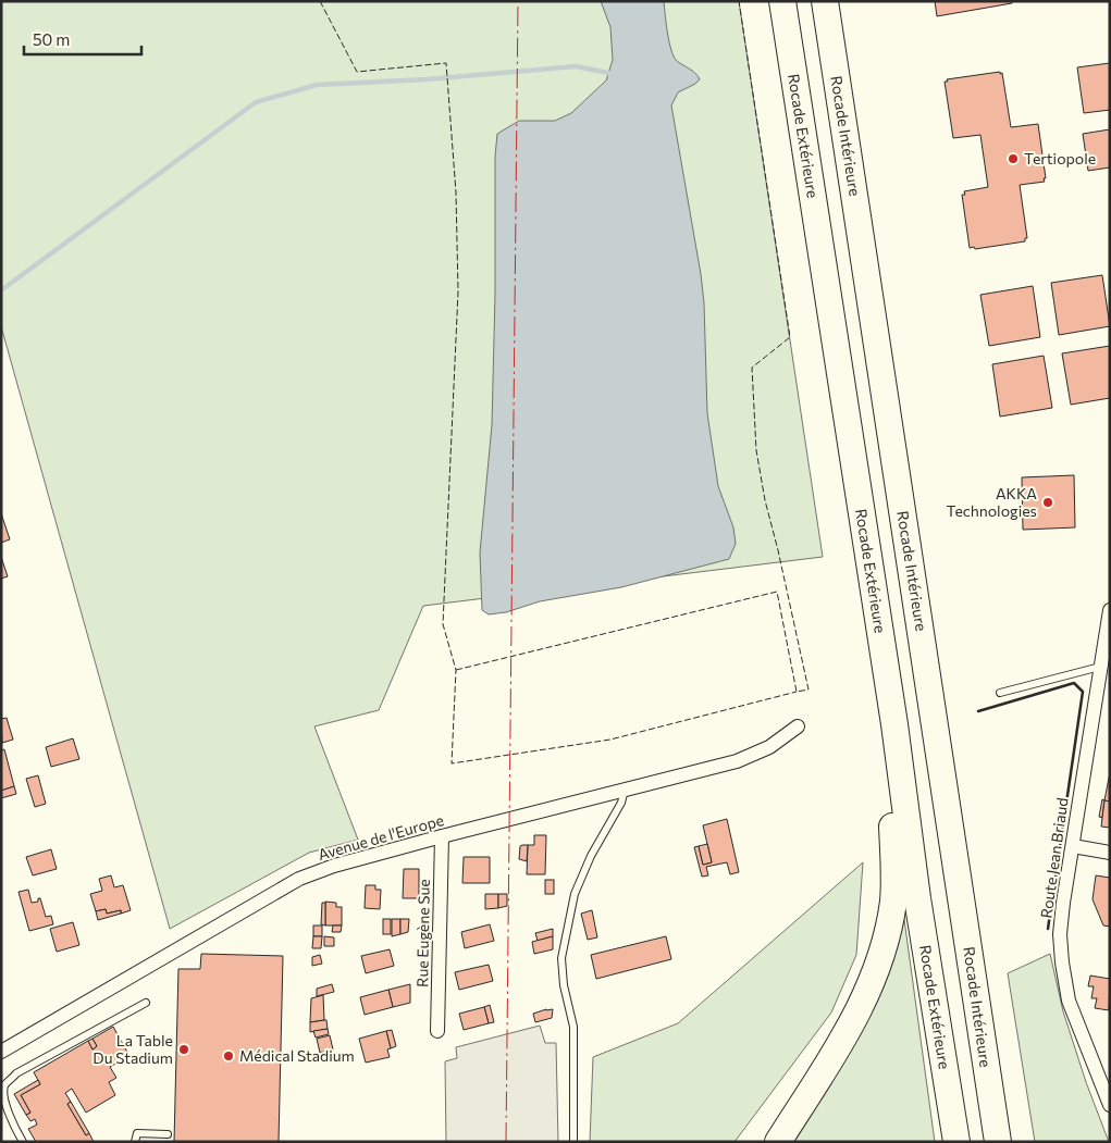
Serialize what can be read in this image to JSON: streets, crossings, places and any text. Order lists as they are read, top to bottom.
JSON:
{
  "streets": {
    "highway": ["Rocade Extérieure", "Rocade Intérieure"],
    "street": ["Avenue de l'Europe", "Route Jean Briaud", "Rue Eugène Sue"]
  },
  "crossings": [
    ["Avenue de l'Europe", "Rue Eugène Sue"]
  ],
  "places": [
    "Tertiopole",
    "AKKA Technologies",
    "La Table Du Stadium",
    "Médical Stadium"
  ],
  "scale_bar": "50 m"
}
